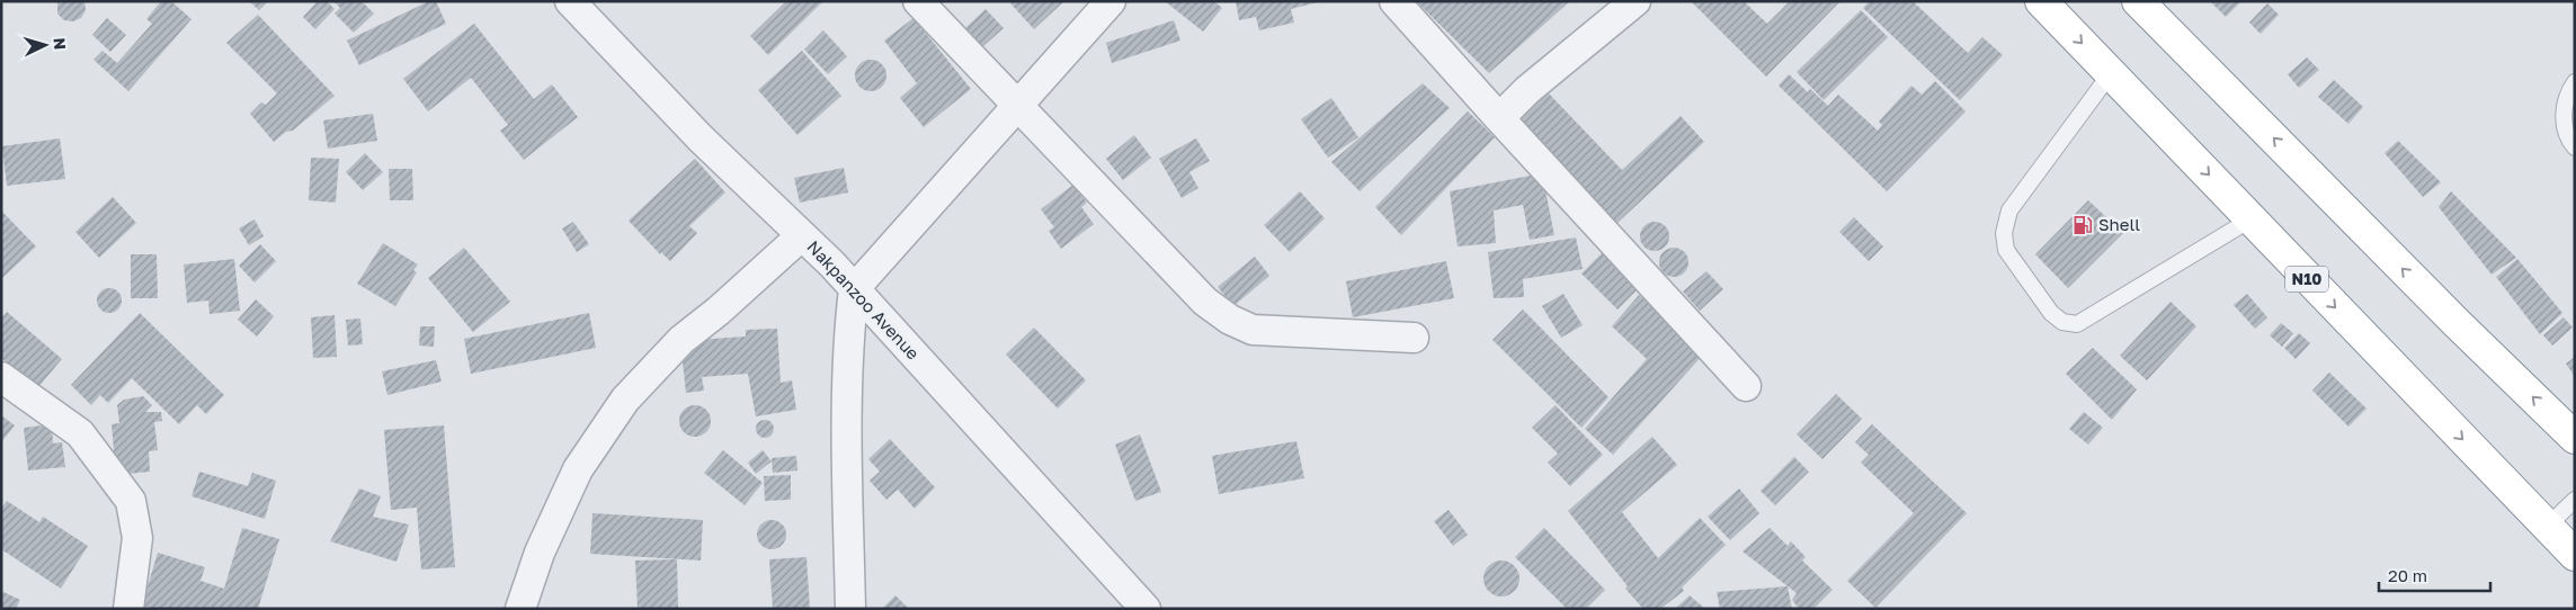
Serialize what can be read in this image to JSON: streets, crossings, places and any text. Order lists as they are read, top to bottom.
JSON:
{
  "streets": {
    "highway": ["N10"],
    "street": ["Nakpanzoo Avenue"]
  },
  "places": {
    "fuel station": ["Shell"]
  },
  "scale_bar": "20 m",
  "north": "right"
}
